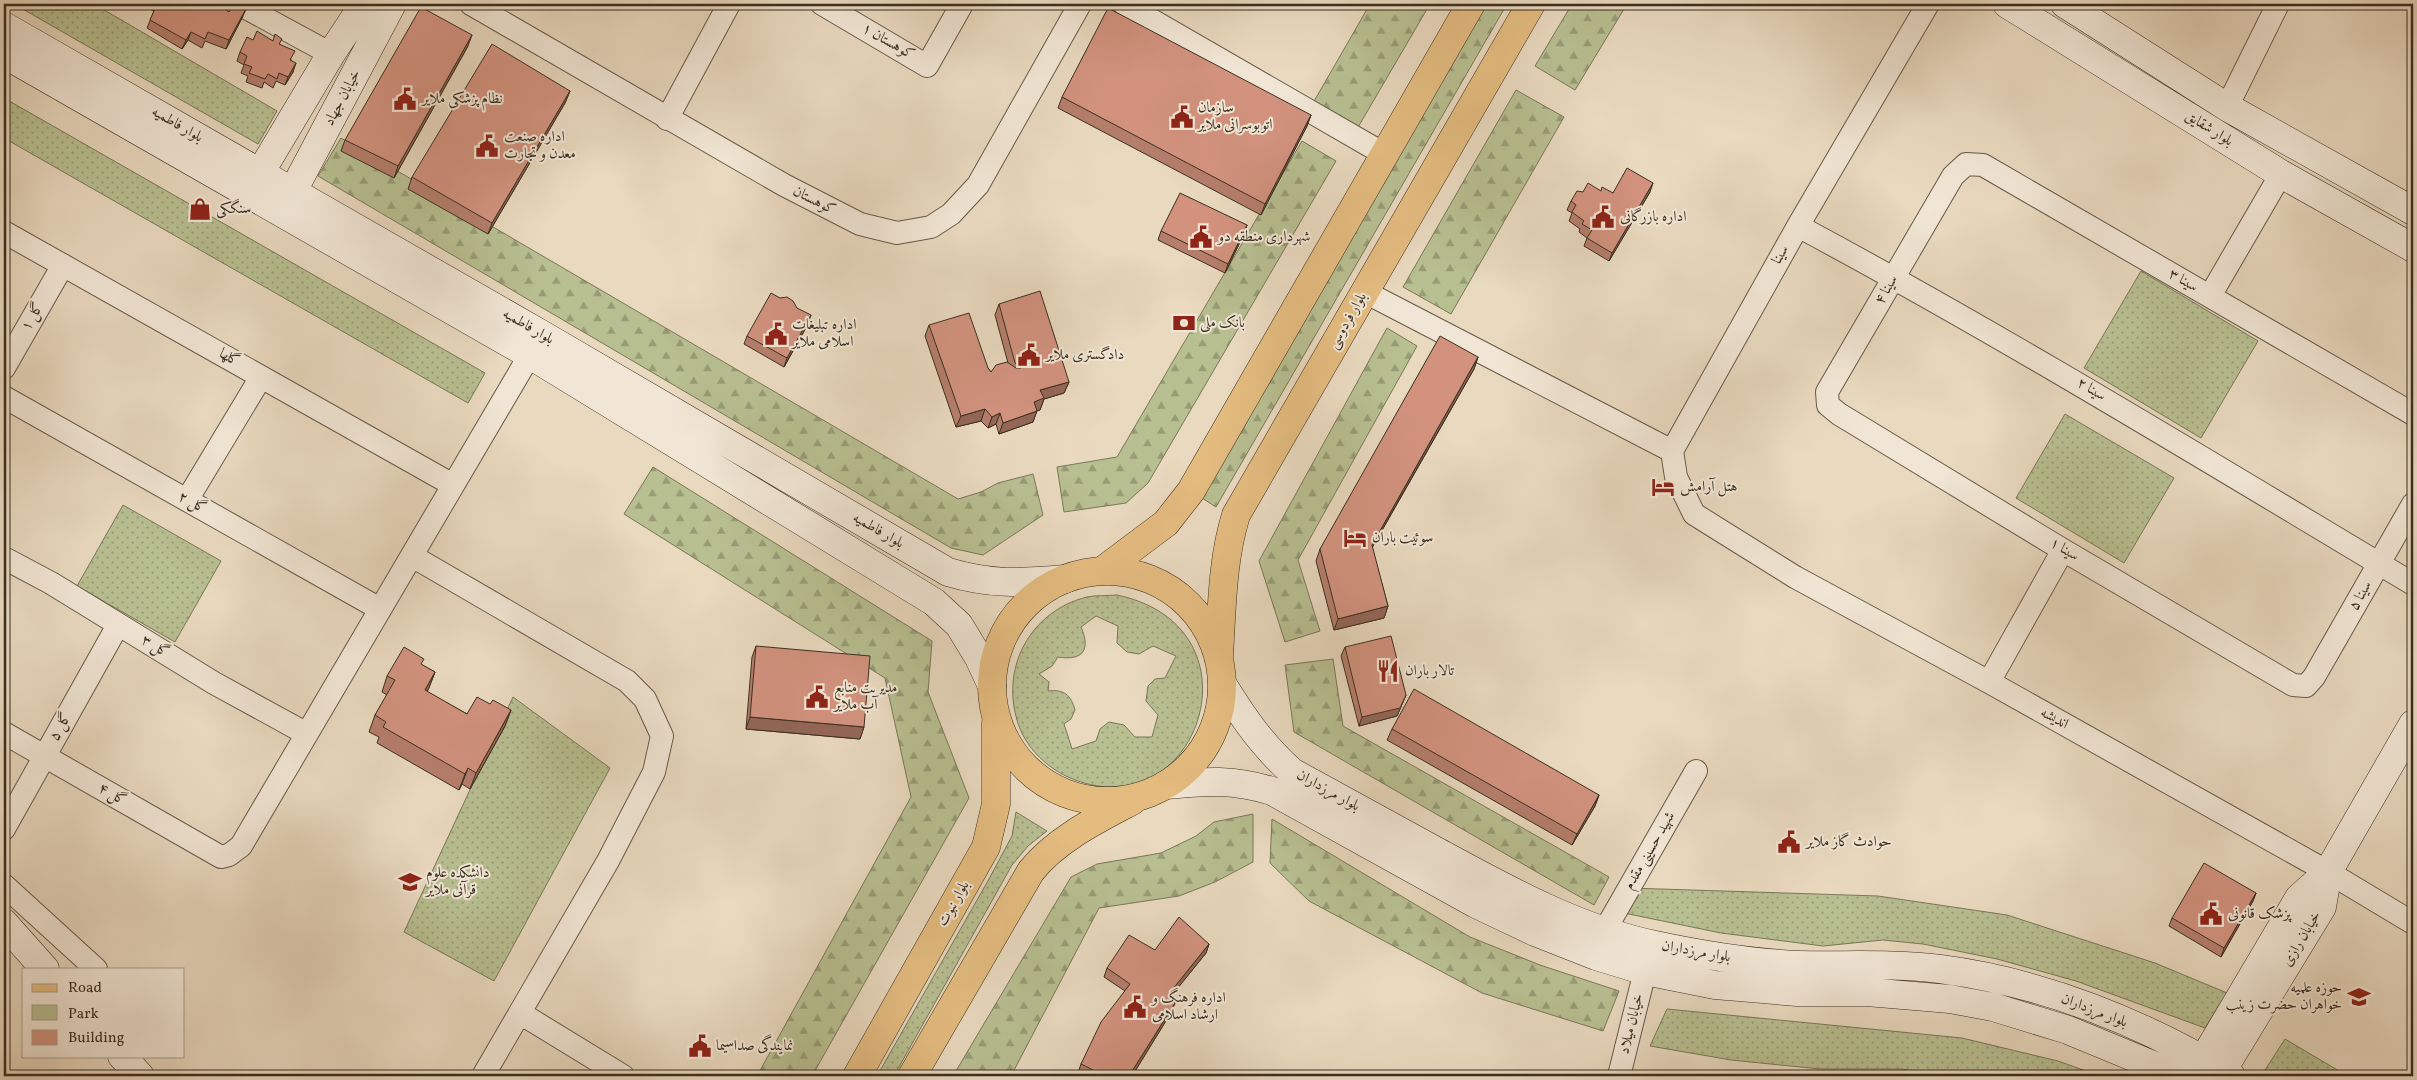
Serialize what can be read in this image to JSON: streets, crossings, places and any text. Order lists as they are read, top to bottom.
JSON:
{
  "streets": {
    "main road": [
      "خیابان جهاد",
      "بلوار فاطمیه",
      "بلوار شقایق",
      "بلوار فردوسی",
      "بلوار مرزداران",
      "بلوار نبوت",
      "خیابان رازی"
    ],
    "street": [
      "کوهستان ۱",
      "کوهستان",
      "سینا",
      "سینا ۳",
      "سینا ۴",
      "گل ۱",
      "گلها",
      "سینا ۲",
      "گل ۲",
      "سینا ۱",
      "سینا ۵",
      "گل ۳",
      "اندیشه",
      "گل ۵",
      "گل ۴",
      "شهید حسینی مقدم",
      "خیابان میلاد"
    ]
  },
  "crossings": [
    ["خیابان جهاد", "بلوار فاطمیه"],
    ["سینا", "سینا ۲"],
    ["سینا", "اندیشه"],
    ["سینا ۳", "سینا ۴"],
    ["سینا ۴", "سینا ۲"],
    ["سینا ۴", "سینا ۱"],
    ["گل ۱", "گلها"],
    ["سینا ۲", "سینا ۵"],
    ["سینا ۱", "سینا ۵"],
    ["گل ۳", "گل ۵"],
    ["گل ۳", "گل ۴"],
    ["اندیشه", "خیابان رازی"],
    ["گل ۵", "گل ۴"],
    ["بلوار مرزداران", "شهید حسینی مقدم"],
    ["بلوار مرزداران", "خیابان رازی"],
    ["بلوار مرزداران", "خیابان میلاد"]
  ],
  "places": {
    "public building": [
      "نظام پزشکی ملایر",
      "سازمان اتوبوسرانی ملایر",
      "اداره صنعت معدن و تجارت",
      "اداره بازرگانی",
      "شهرداری منطقه دو",
      "اداره تبلیغات اسلامی ملایر",
      "دادگستری ملایر",
      "مدیریت منابع آب ملایر",
      "حوادث گاز ملایر",
      "پزشک قانونی",
      "اداره فرهنگ و ارشاد اسلامی",
      "نمایندگی صداسیما"
    ],
    "shop": ["سنگکی"],
    "bank": ["بانک ملی"],
    "hotel": ["هتل آرامش", "سوئیت باران"],
    "restaurant": ["تالار باران"],
    "school or university": ["دانشکده علوم قرآنی ملایر", "حوزه علمیه خواهران حضرت زینب"]
  },
  "legend": ["Road", "Park", "Building"]
}
